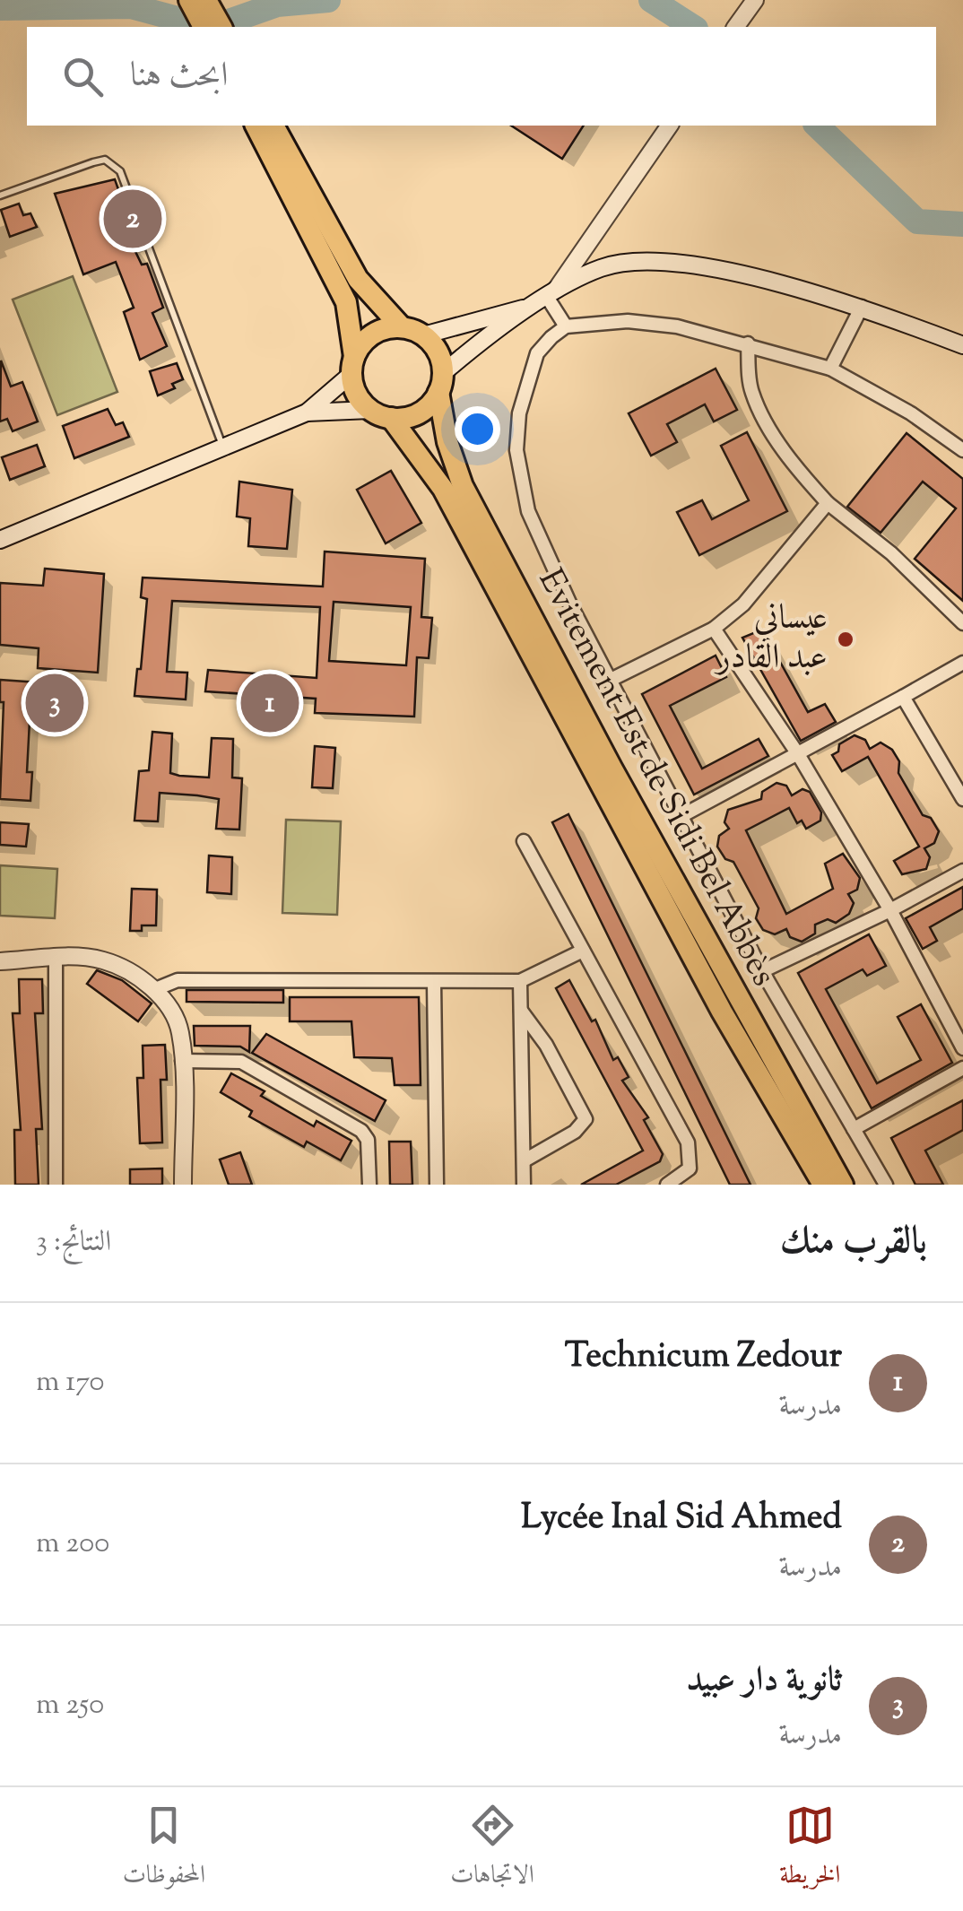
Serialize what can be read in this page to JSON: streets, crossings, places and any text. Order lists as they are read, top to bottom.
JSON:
{
  "streets": {
    "highway": ["Evitement Est de Sidi Bel Abbès"]
  },
  "places": ["عيساني عبد القادر"],
  "page": {
    "search": "ابحث هنا",
    "pins": ["2", "1", "3"],
    "heading": ["بالقرب منك", "النتائج: 3"],
    "list": [
      {
        "mark": "1",
        "name": "Technicum Zedour",
        "note": "مدرسة",
        "value": "170 m"
      },
      {
        "mark": "2",
        "name": "Lycée Inal Sid Ahmed",
        "note": "مدرسة",
        "value": "200 m"
      },
      {
        "mark": "3",
        "name": "ثانوية دار عبيد",
        "note": "مدرسة",
        "value": "250 m"
      }
    ],
    "nav": ["الخريطة", "الاتجاهات", "المحفوظات"]
  }
}
